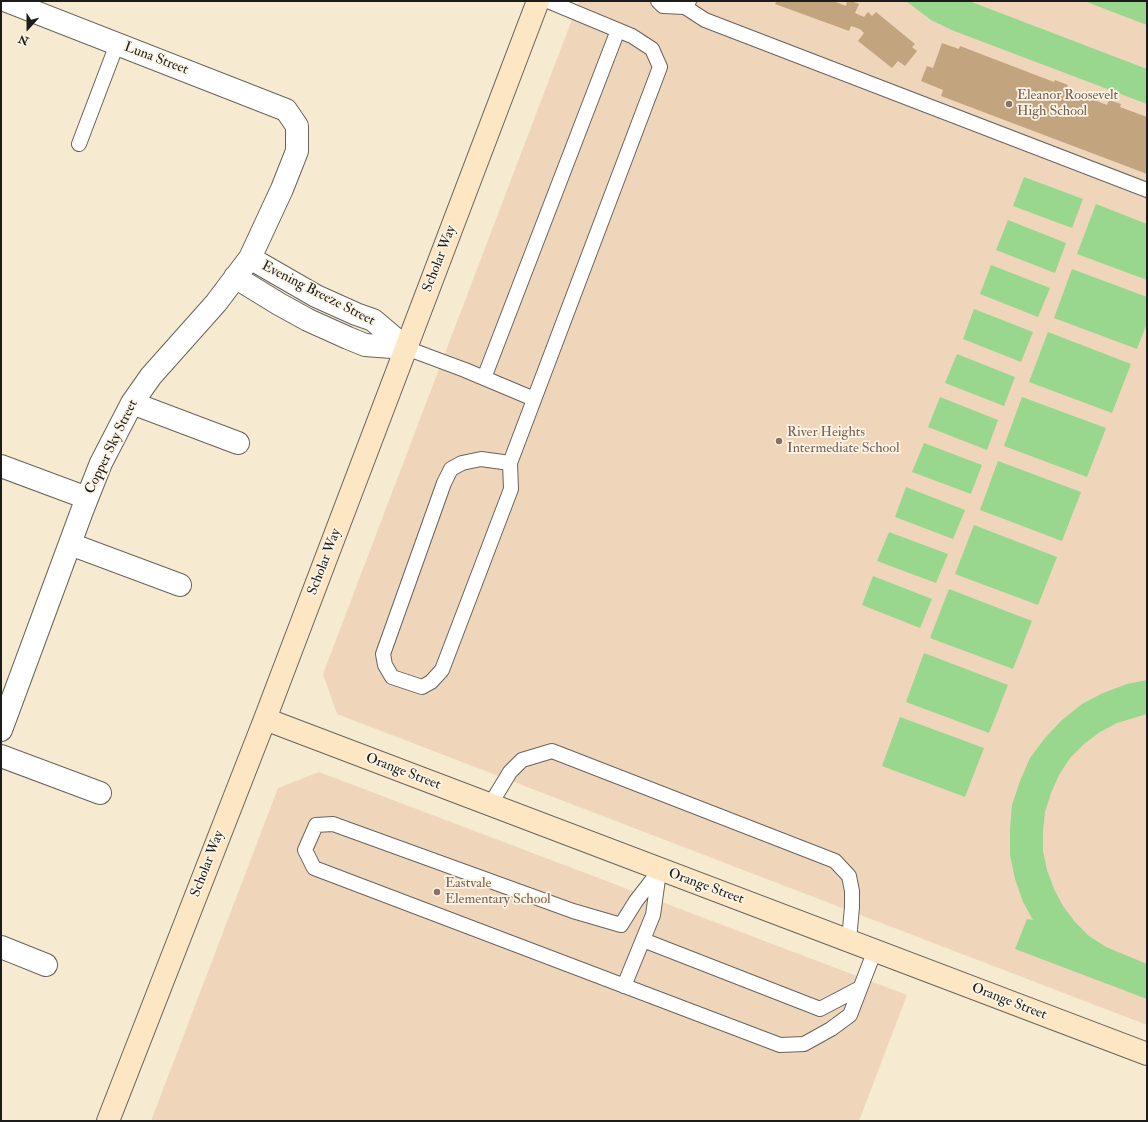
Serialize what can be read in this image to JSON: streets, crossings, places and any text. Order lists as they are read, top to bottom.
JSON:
{
  "streets": {
    "street": [
      "Luna Street",
      "Scholar Way",
      "Evening Breeze Street",
      "Copper Sky Street",
      "Orange Street"
    ]
  },
  "crossings": [
    ["Luna Street", "Copper Sky Street"],
    ["Scholar Way", "Evening Breeze Street"],
    ["Scholar Way", "Orange Street"],
    ["Evening Breeze Street", "Copper Sky Street"]
  ],
  "places": ["Eleanor Roosevelt High School", "River Heights Intermediate School", "Eastvale Elementary School"],
  "north": "bottom"
}
